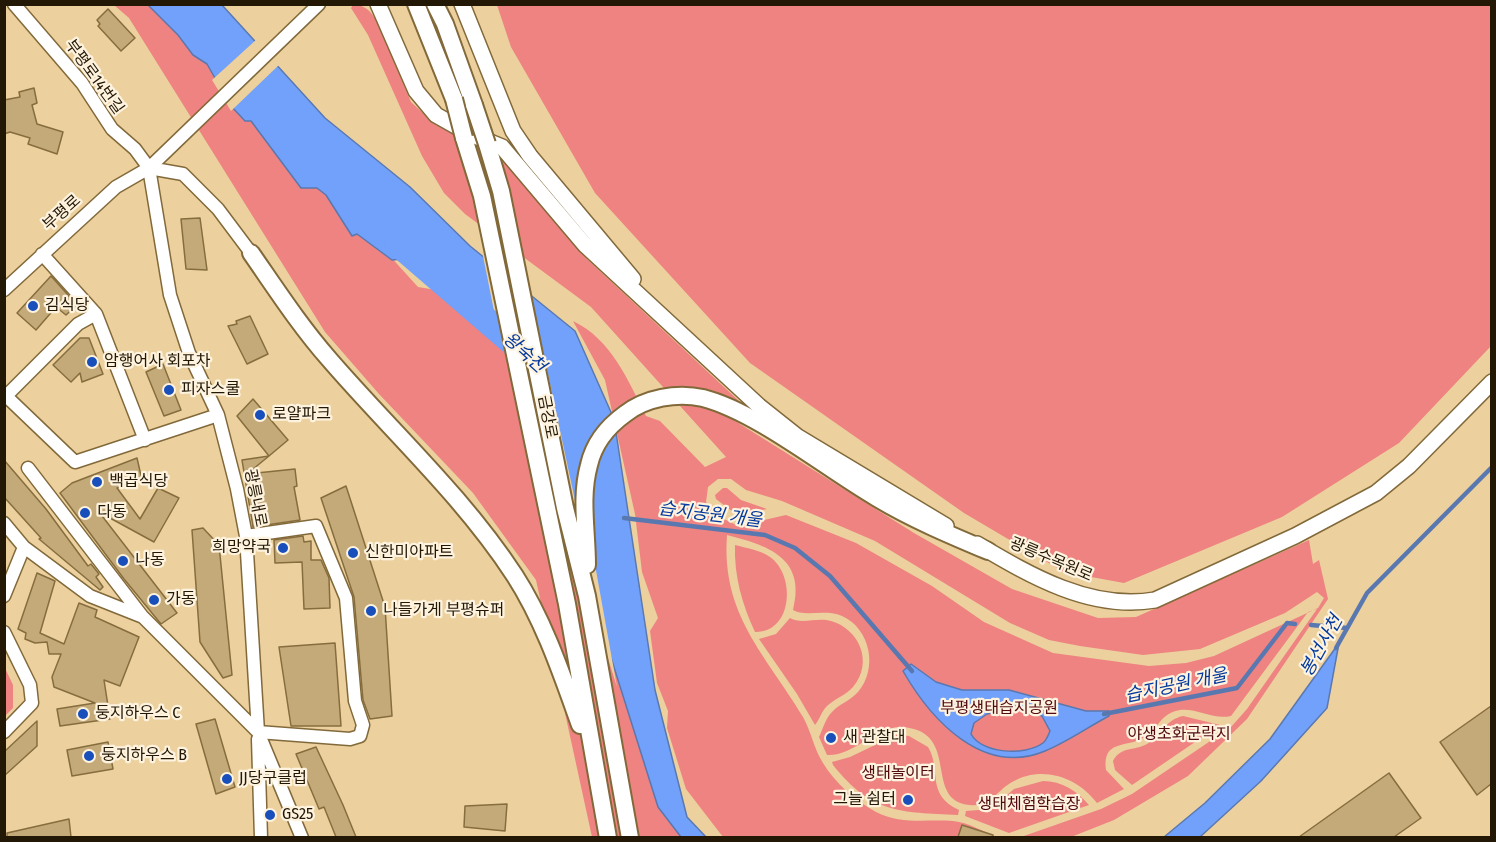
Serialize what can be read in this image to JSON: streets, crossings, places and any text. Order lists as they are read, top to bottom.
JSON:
{
  "streets": {
    "main road": ["금강로"],
    "street": [
      "부평로14번길",
      "부평로",
      "광릉내로",
      "광릉수목원로"
    ]
  },
  "crossings": [
    ["부평로14번길", "부평로"],
    ["부평로14번길", "광릉내로"],
    ["부평로", "광릉내로"]
  ],
  "water": ["왕숙천", "습지공원 개울", "봉선사천"],
  "parks": [
    "부평생태습지공원",
    "야생초화군락지",
    "생태놀이터",
    "생태체험학습장"
  ],
  "places": [
    "김식당",
    "암행어사 회포차",
    "피자스쿨",
    "로얄파크",
    "백곱식당",
    "다동",
    "희망약국",
    "신한미아파트",
    "나동",
    "가동",
    "나들가게 부평슈퍼",
    "둥지하우스 C",
    "새 관찰대",
    "둥지하우스 B",
    "JJ당구클럽",
    "그늘 쉼터",
    "GS25"
  ]
}
